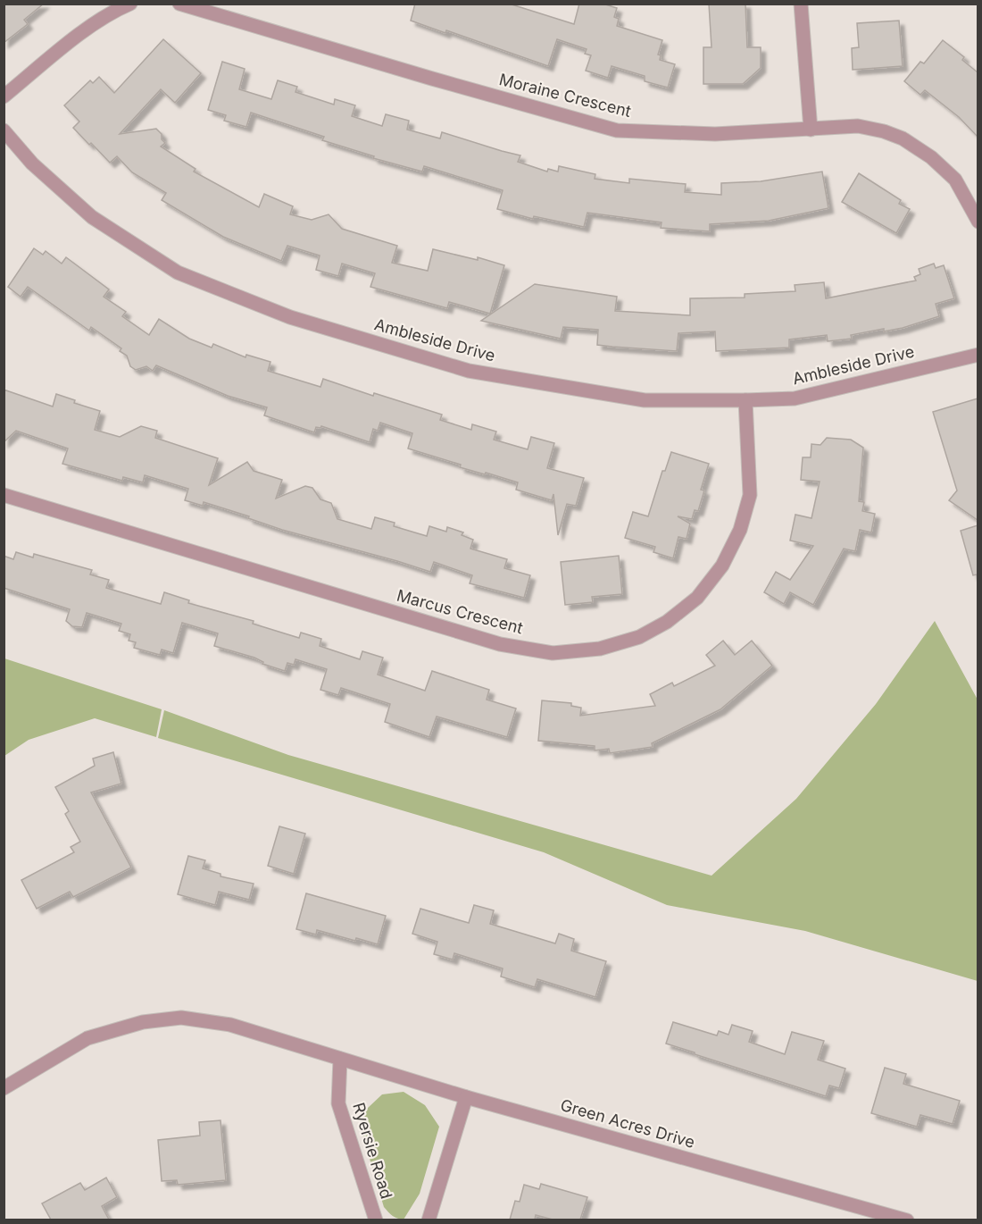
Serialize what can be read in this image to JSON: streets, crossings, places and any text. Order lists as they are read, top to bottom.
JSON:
{
  "streets": {
    "street": [
      "Moraine Crescent",
      "Ambleside Drive",
      "Marcus Crescent",
      "Green Acres Drive",
      "Ryersie Road"
    ]
  },
  "crossings": [
    ["Ambleside Drive", "Marcus Crescent"],
    ["Green Acres Drive", "Ryersie Road"]
  ]
}
